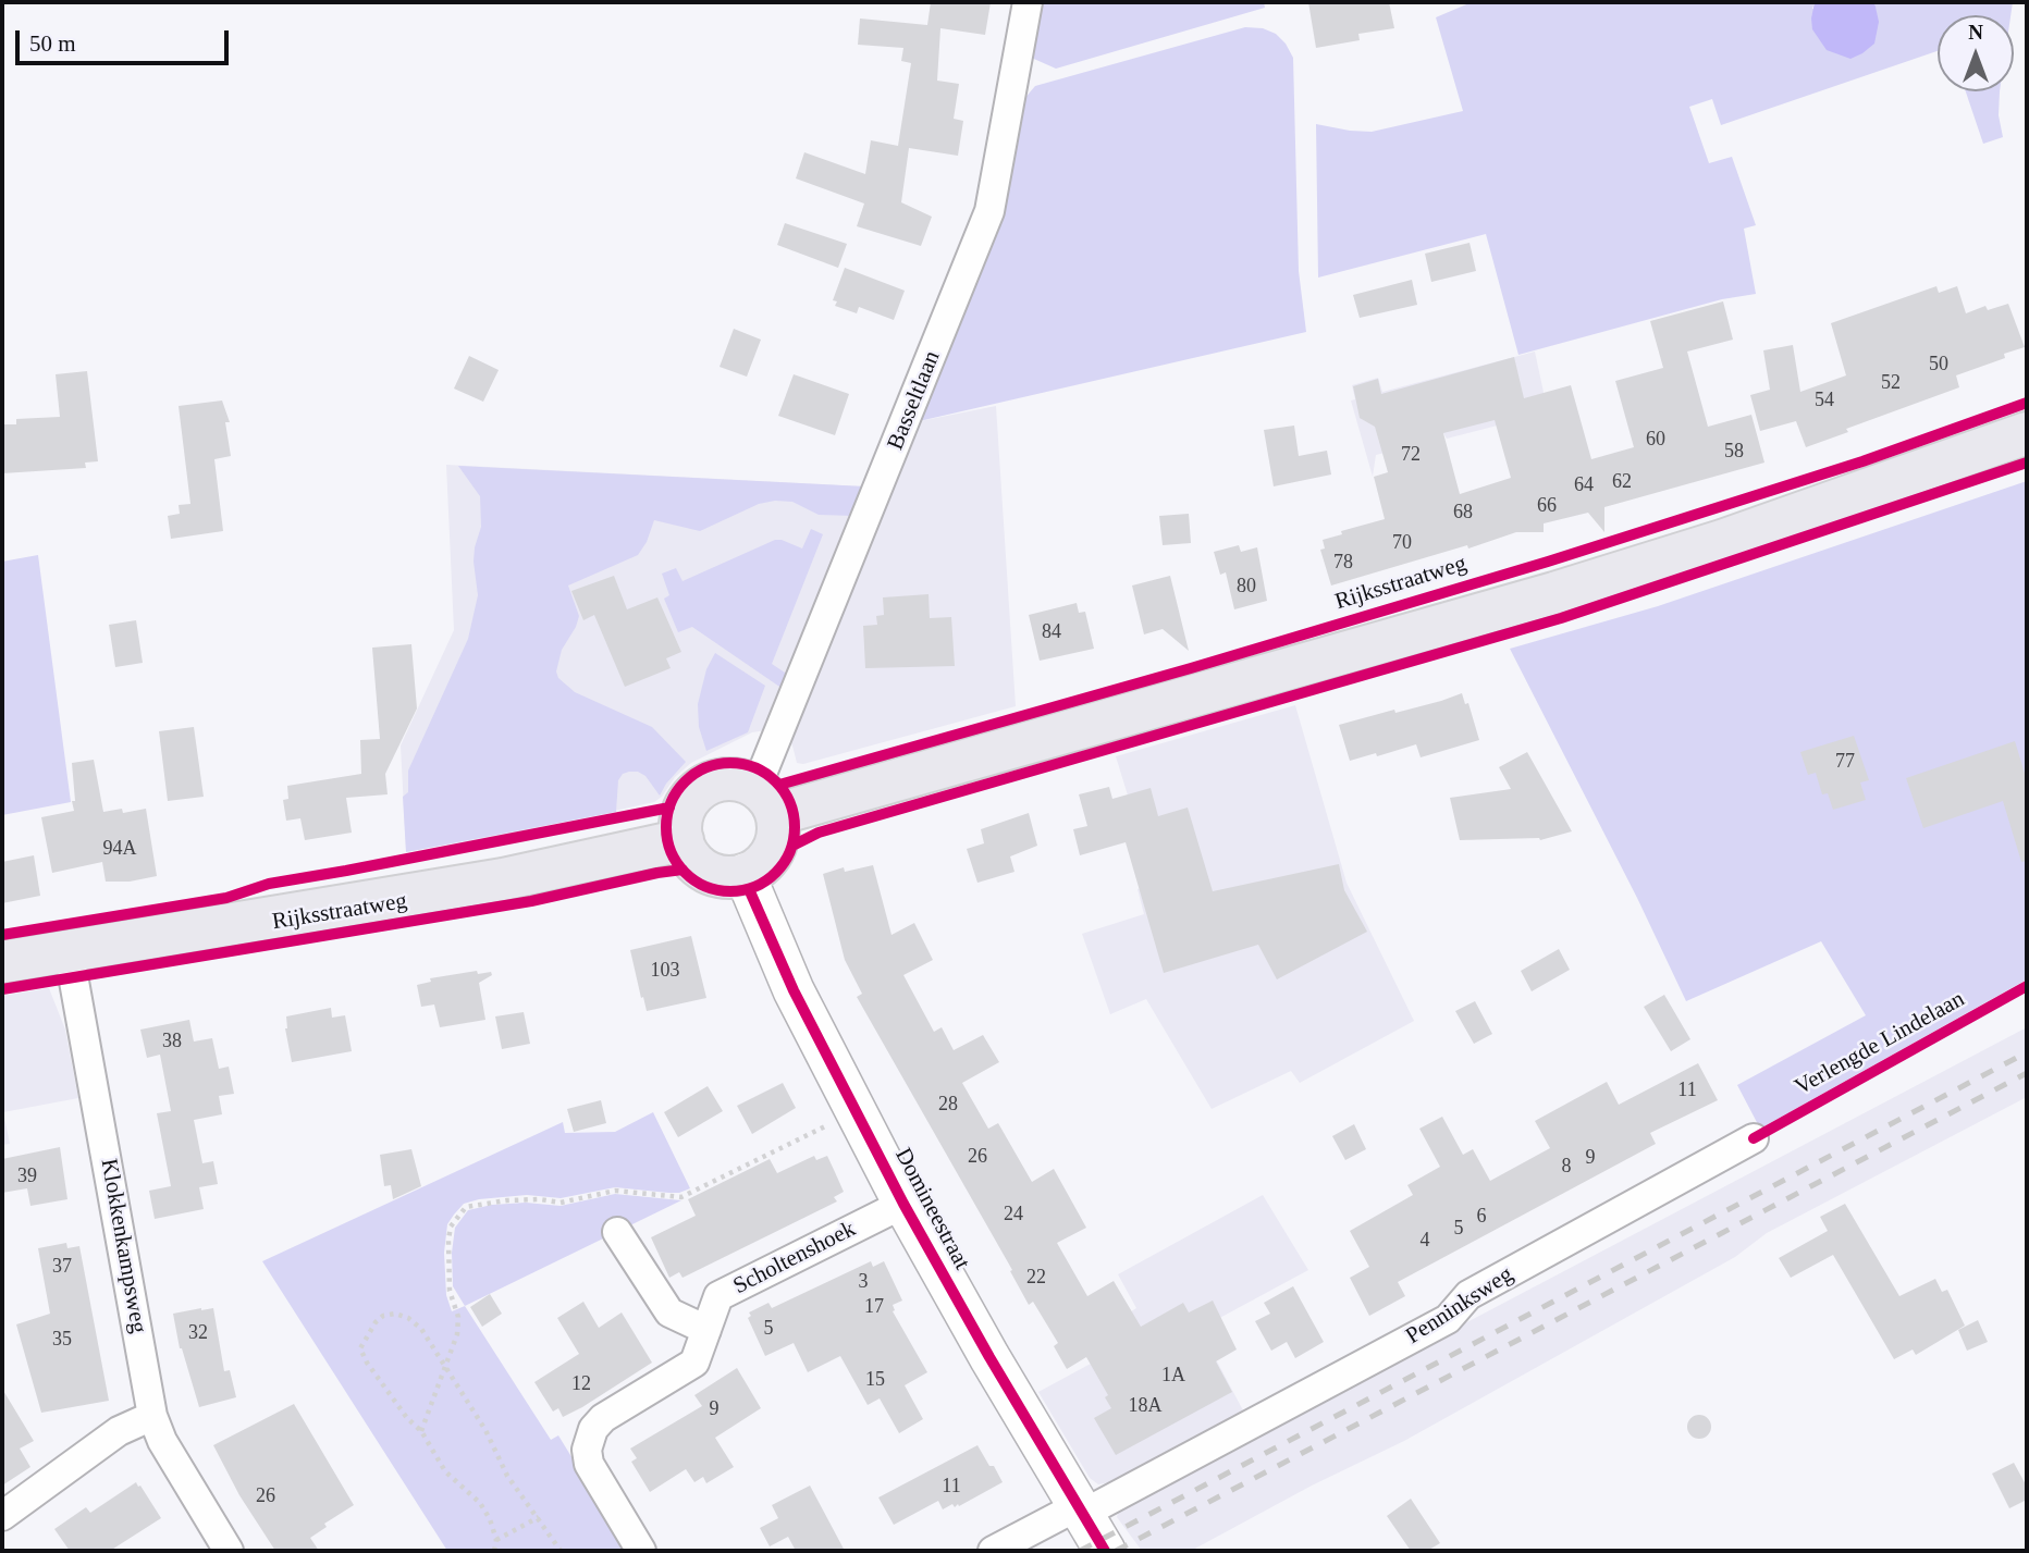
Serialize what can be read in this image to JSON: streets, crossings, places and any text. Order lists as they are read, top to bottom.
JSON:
{
  "streets": {
    "main road": ["Rijksstraatweg", "Domineestraat"],
    "street": [
      "Basseltlaan",
      "Klokkenkampsweg",
      "Scholtenshoek",
      "Penninksweg"
    ],
    "cycle path": ["Verlengde Lindelaan"]
  },
  "crossings": [
    ["Basseltlaan", "Rijksstraatweg"],
    ["Basseltlaan", "Domineestraat"],
    ["Rijksstraatweg", "Domineestraat"],
    ["Rijksstraatweg", "Klokkenkampsweg"],
    ["Domineestraat", "Scholtenshoek"],
    ["Domineestraat", "Penninksweg"]
  ],
  "house_numbers": [
    "50",
    "52",
    "54",
    "60",
    "58",
    "72",
    "62",
    "64",
    "66",
    "68",
    "70",
    "78",
    "80",
    "84",
    "77",
    "94A",
    "103",
    "38",
    "11",
    "28",
    "26",
    "9",
    "8",
    "39",
    "24",
    "6",
    "5",
    "4",
    "37",
    "22",
    "3",
    "17",
    "5",
    "32",
    "35",
    "1A",
    "15",
    "12",
    "18A",
    "9",
    "11",
    "26"
  ],
  "scale_bar": "50 m",
  "north": "top"
}
